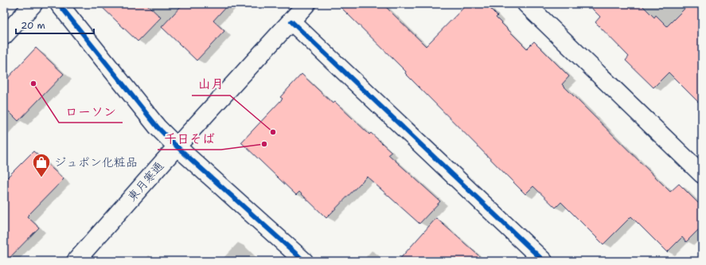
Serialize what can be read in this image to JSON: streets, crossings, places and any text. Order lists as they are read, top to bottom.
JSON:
{
  "streets": {
    "street": ["東月寒通"]
  },
  "places": {
    "other": ["ローソン", "山月", "千日そば"],
    "shop": ["ジュポン化粧品"]
  },
  "scale_bar": "20 m"
}
